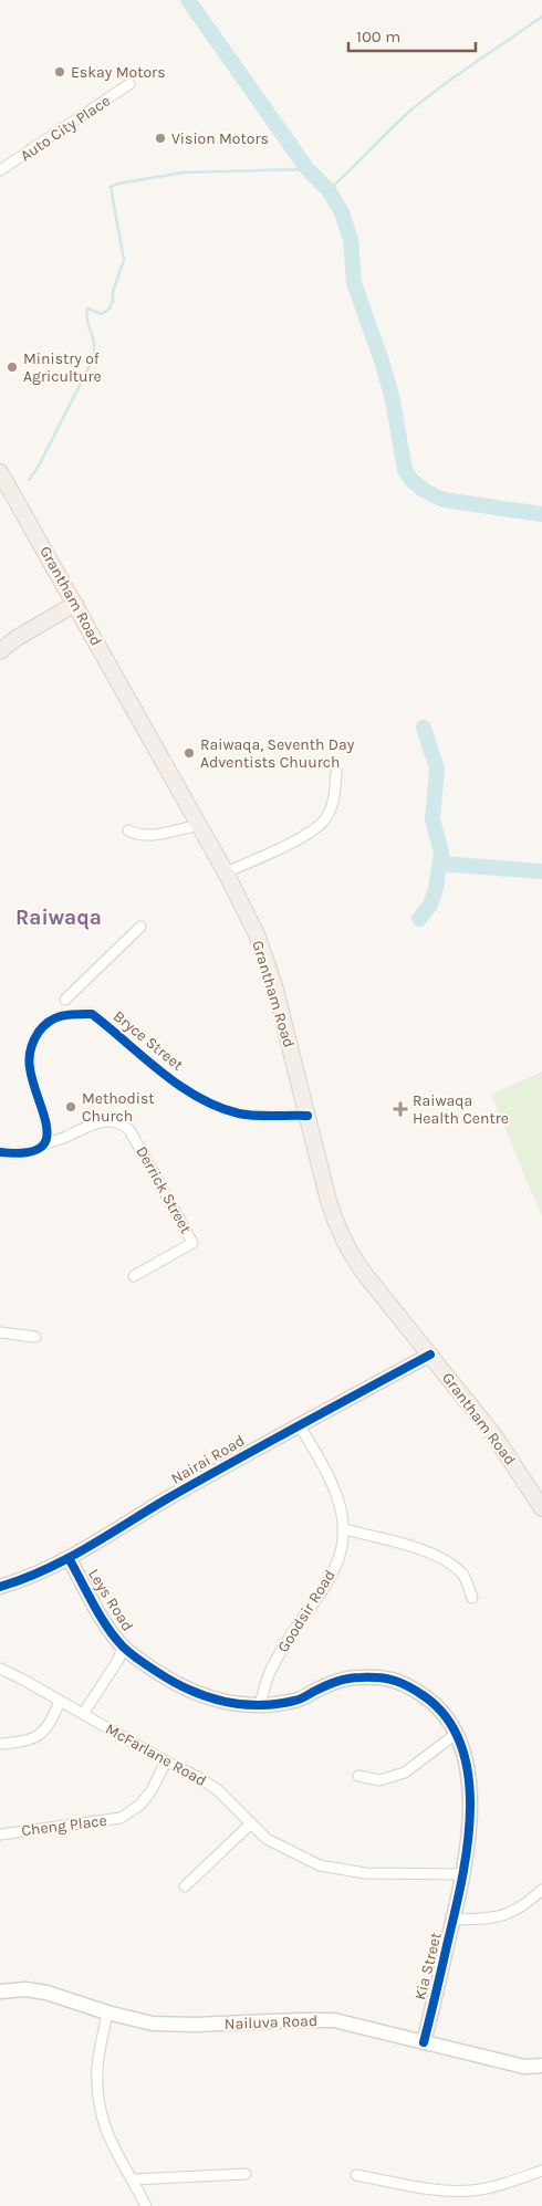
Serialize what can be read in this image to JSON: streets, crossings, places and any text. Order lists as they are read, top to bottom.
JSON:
{
  "streets": {
    "main road": ["Grantham Road"],
    "street": [
      "Auto City Place",
      "Bryce Street",
      "Derrick Street",
      "Nairai Road",
      "Leys Road",
      "Goodsir Road",
      "McFarlane Road",
      "Cheng Place",
      "Kia Street",
      "Nailuva Road"
    ]
  },
  "crossings": [
    ["Grantham Road", "Bryce Street"],
    ["Grantham Road", "Nairai Road"],
    ["Bryce Street", "Derrick Street"],
    ["Nairai Road", "Leys Road"],
    ["Nairai Road", "Goodsir Road"],
    ["Leys Road", "Goodsir Road"],
    ["Leys Road", "McFarlane Road"],
    ["Leys Road", "Kia Street"],
    ["McFarlane Road", "Cheng Place"],
    ["Kia Street", "Nailuva Road"]
  ],
  "districts": ["Raiwaqa"],
  "places": {
    "other": [
      "Eskay Motors",
      "Vision Motors",
      "Ministry of Agriculture",
      "Raiwaqa, Seventh Day Adventists Chuurch",
      "Methodist Church"
    ],
    "health": ["Raiwaqa Health Centre"]
  },
  "scale_bar": "100 m"
}
